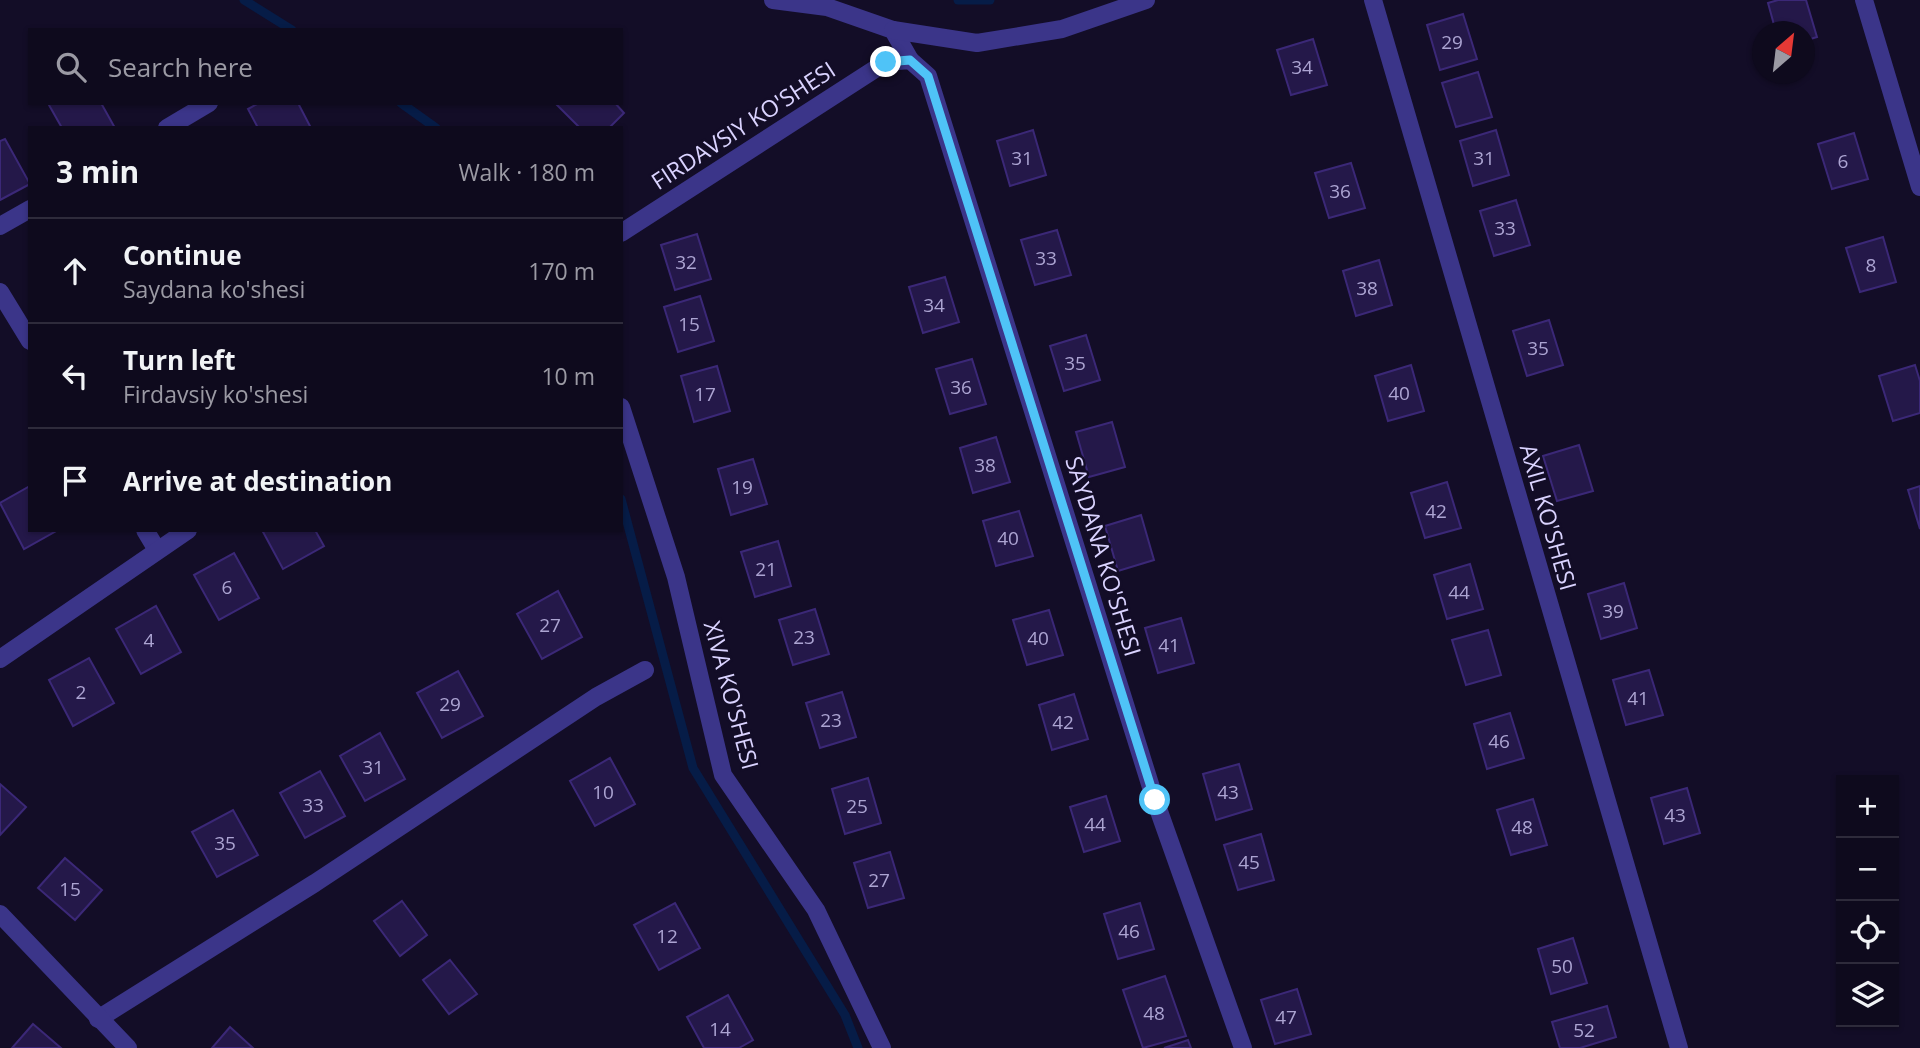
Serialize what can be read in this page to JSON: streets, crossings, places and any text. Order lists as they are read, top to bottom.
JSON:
{
  "streets": {
    "street": [
      "FIRDAVSIY KO'SHESI",
      "AXIL KO'SHESI",
      "SAYDANA KO'SHESI",
      "XIVA KO'SHESI"
    ]
  },
  "crossings": [
    ["FIRDAVSIY KO'SHESI", "SAYDANA KO'SHESI"]
  ],
  "house_numbers": [
    "29",
    "34",
    "31",
    "31",
    "6",
    "36",
    "33",
    "33",
    "32",
    "8",
    "38",
    "34",
    "15",
    "35",
    "35",
    "36",
    "40",
    "17",
    "38",
    "19",
    "42",
    "40",
    "21",
    "6",
    "44",
    "39",
    "27",
    "23",
    "40",
    "4",
    "41",
    "2",
    "41",
    "29",
    "23",
    "42",
    "46",
    "31",
    "10",
    "43",
    "33",
    "25",
    "43",
    "44",
    "48",
    "35",
    "45",
    "27",
    "15",
    "46",
    "12",
    "50",
    "48",
    "47",
    "14",
    "52"
  ],
  "north": "top right",
  "page": {
    "search": "Search here",
    "heading": ["3 min", "Walk · 180 m"],
    "list": [
      ["Continue", "Saydana ko'shesi", "170 m"],
      ["Turn left", "Firdavsiy ko'shesi", "10 m"],
      "Arrive at destination"
    ],
    "map_buttons": ["+", "−"]
  }
}
